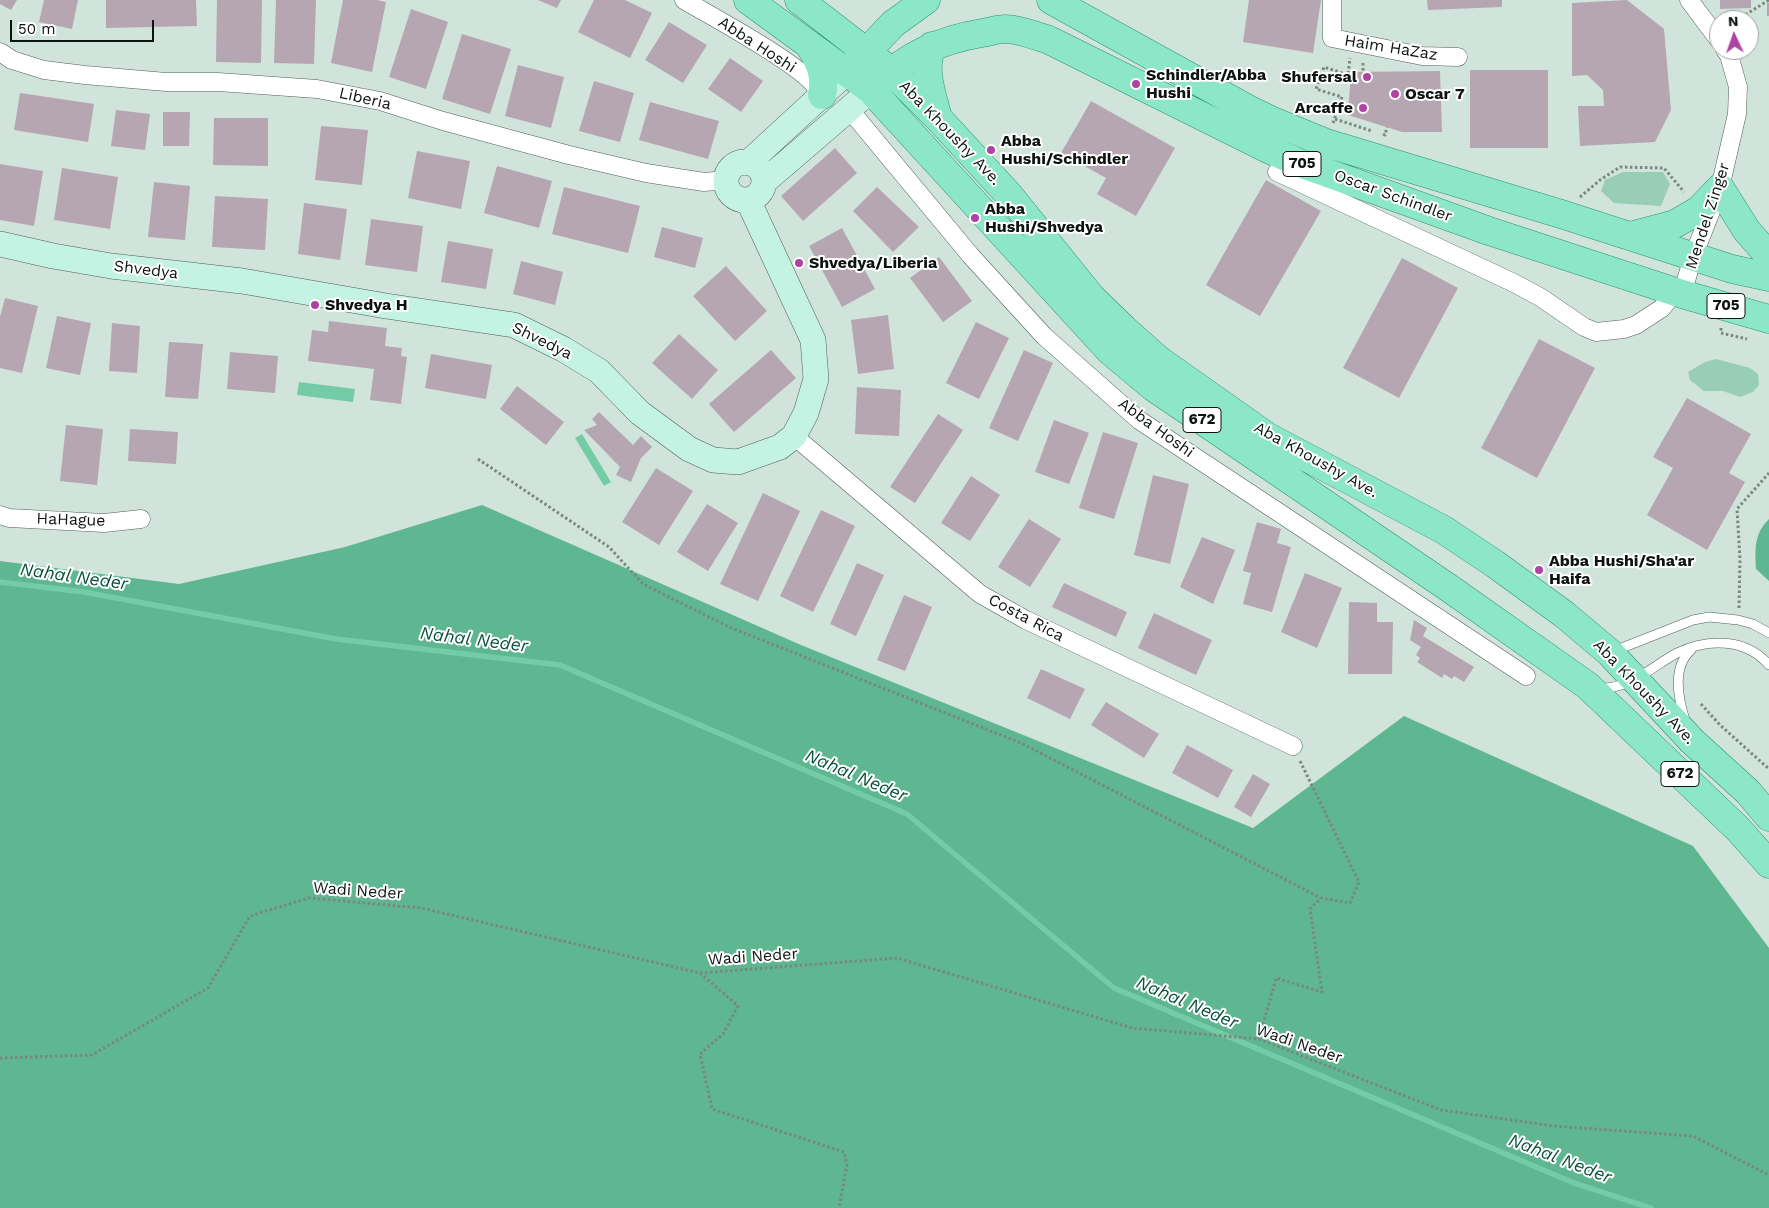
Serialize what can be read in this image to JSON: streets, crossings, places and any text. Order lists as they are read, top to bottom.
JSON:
{
  "streets": {
    "main road": [
      "Abba Hoshi",
      "Aba Khoushy Ave.",
      "705",
      "Oscar Schindler",
      "672"
    ],
    "street": [
      "Haim HaZaz",
      "Liberia",
      "Mendel Zinger",
      "Shvedya",
      "HaHague",
      "Costa Rica"
    ],
    "path": ["Wadi Neder"]
  },
  "crossings": [
    ["Abba Hoshi", "Aba Khoushy Ave."],
    ["Abba Hoshi", "Oscar Schindler"],
    ["Liberia", "Shvedya"],
    ["Aba Khoushy Ave.", "Oscar Schindler"],
    ["Aba Khoushy Ave.", "672"],
    ["Oscar Schindler", "Mendel Zinger"],
    ["Shvedya", "Costa Rica"]
  ],
  "water": ["Nahal Neder"],
  "places": [
    "Shufersal",
    "Schindler/Abba Hushi",
    "Oscar 7",
    "Arcaffe",
    "Abba Hushi/Schindler",
    "Abba Hushi/Shvedya",
    "Shvedya/Liberia",
    "Shvedya H",
    "Abba Hushi/Sha'ar Haifa"
  ],
  "scale_bar": "50 m",
  "north": "top"
}
